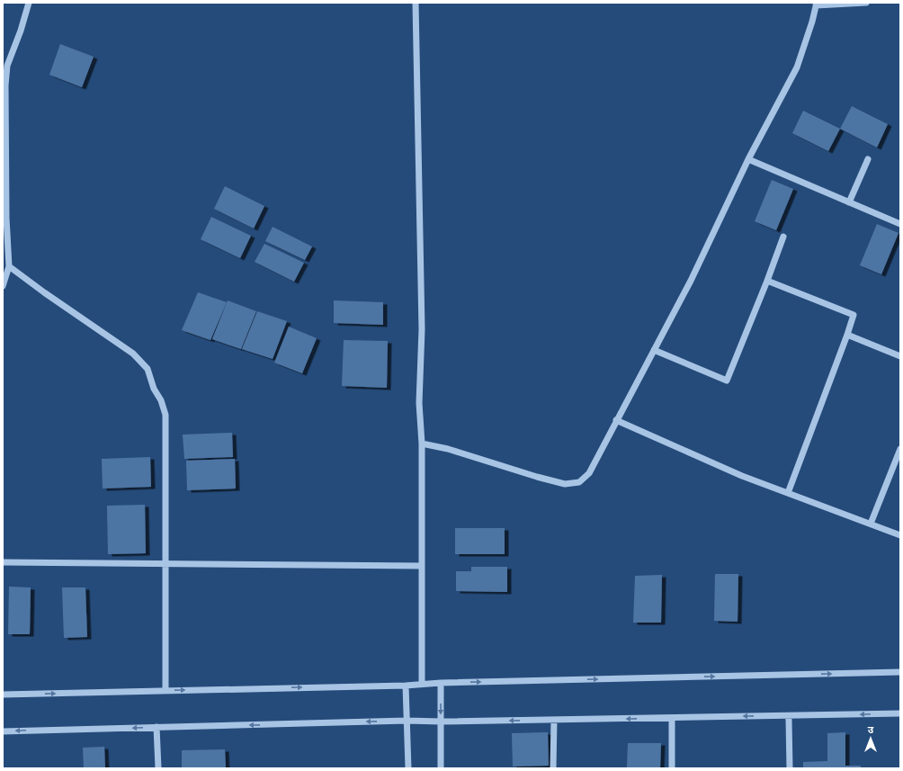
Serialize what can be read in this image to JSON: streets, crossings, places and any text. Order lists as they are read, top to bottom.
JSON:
{
  "north": "top"
}
